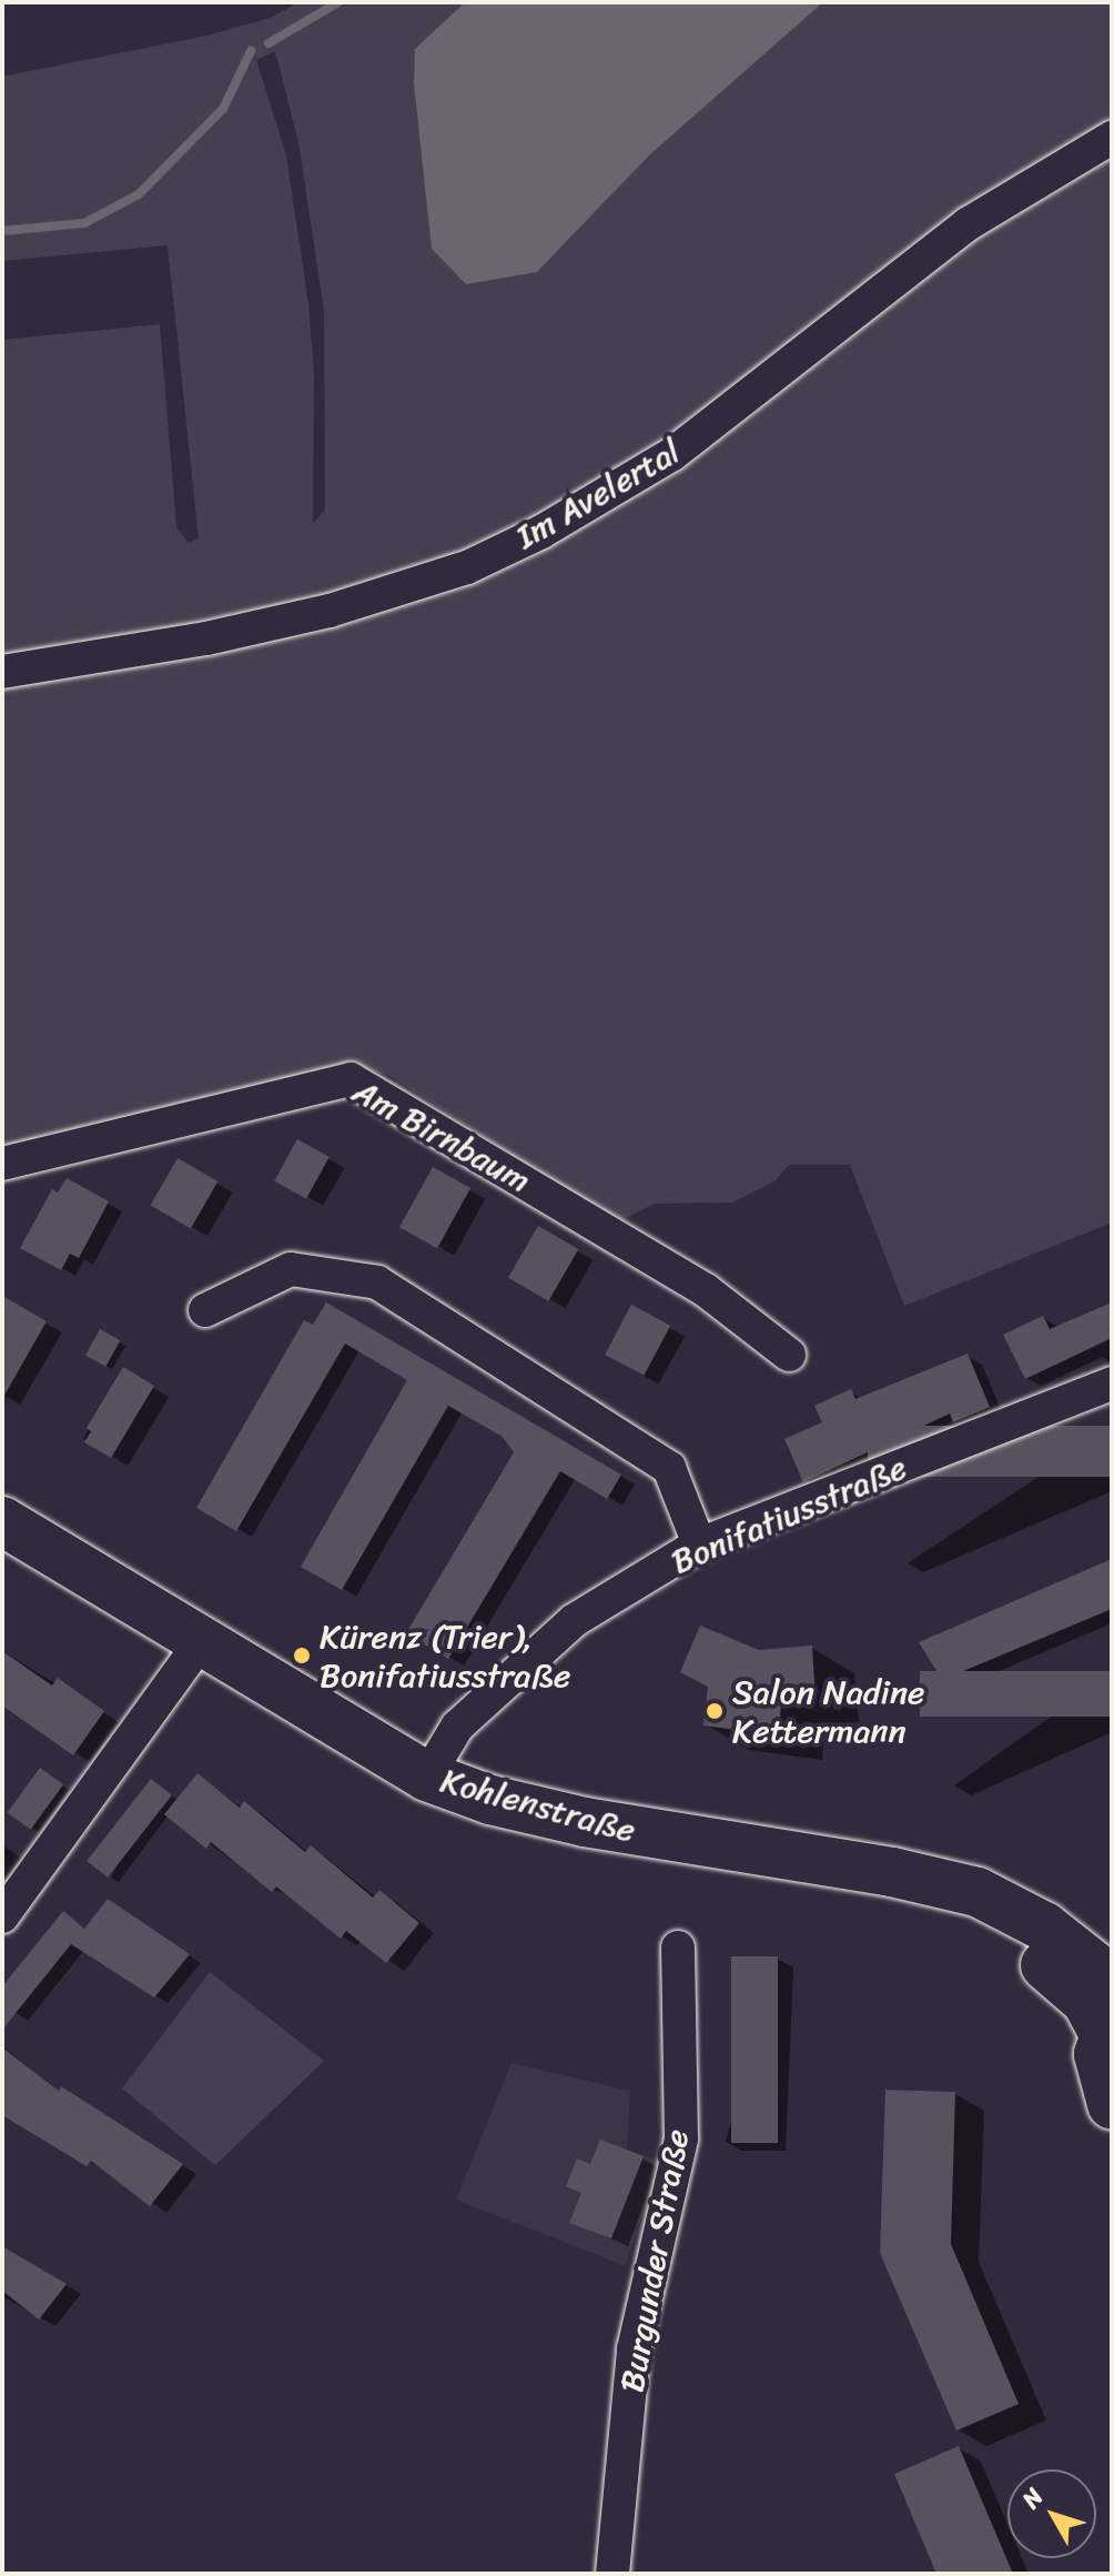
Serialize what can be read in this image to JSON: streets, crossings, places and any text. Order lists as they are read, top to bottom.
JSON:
{
  "streets": {
    "main road": ["Kohlenstraße"],
    "street": [
      "Im Avelertal",
      "Am Birnbaum",
      "Bonifatiusstraße",
      "Burgunder Straße"
    ]
  },
  "crossings": [
    ["Bonifatiusstraße", "Kohlenstraße"]
  ],
  "places": ["Kürenz (Trier), Bonifatiusstraße", "Salon Nadine Kettermann"],
  "north": "top left"
}
